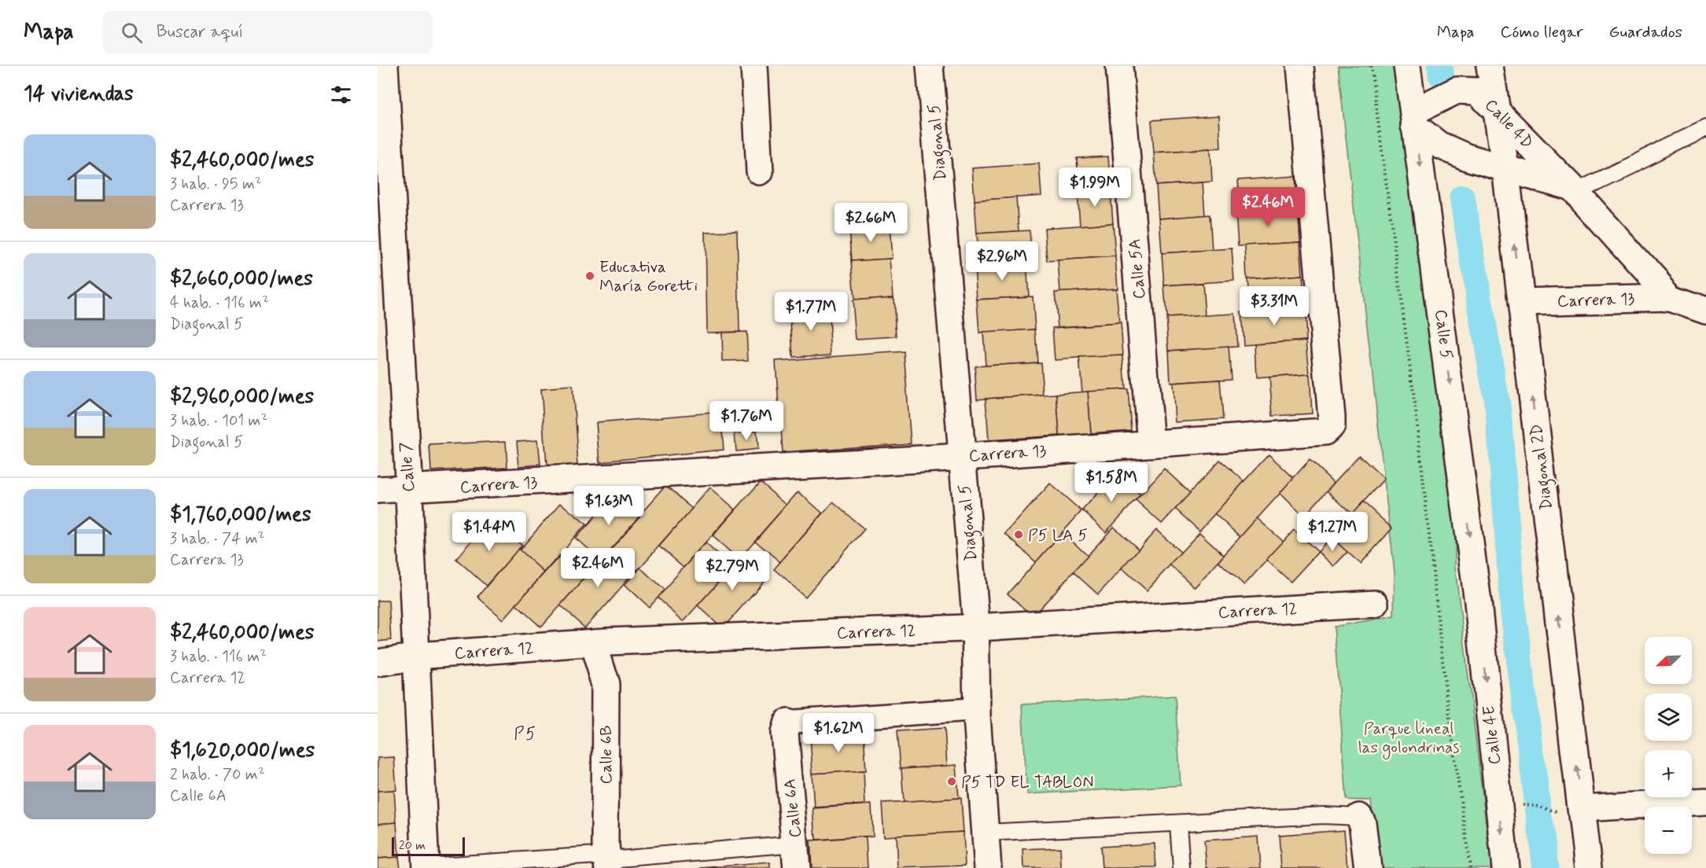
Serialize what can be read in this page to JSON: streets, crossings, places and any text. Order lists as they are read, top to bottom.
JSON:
{
  "streets": {
    "street": [
      "Calle 4D",
      "Diagonal 5",
      "Calle 5A",
      "Carrera 13",
      "Calle 5",
      "Calle 7",
      "Diagonal 2D",
      "Carrera 12",
      "Calle 4E",
      "Calle 6B",
      "Calle 6A"
    ]
  },
  "crossings": [
    ["Calle 4D", "Carrera 13"],
    ["Calle 4D", "Calle 5"],
    ["Calle 4D", "Diagonal 2D"],
    ["Diagonal 5", "Carrera 13"],
    ["Diagonal 5", "Carrera 12"],
    ["Calle 5A", "Carrera 13"],
    ["Carrera 13", "Calle 7"],
    ["Carrera 13", "Diagonal 2D"],
    ["Calle 5", "Calle 4E"],
    ["Calle 7", "Carrera 12"],
    ["Carrera 12", "Calle 6B"]
  ],
  "one_way": ["Calle 5", "Diagonal 2D", "Calle 4E"],
  "districts": ["P5"],
  "parks": ["Parque lineal las golondrinas"],
  "places": ["Educativa María Goretti", "P5 LA 5", "P5 TD EL TABLON"],
  "scale_bar": "20 m",
  "north": "bottom left",
  "page": {
    "header": "Mapa",
    "search": "Buscar aquí",
    "nav": ["Mapa", "Cómo llegar", "Guardados"],
    "heading": "14 viviendas",
    "list": [
      {
        "name": "$2,460,000/mes",
        "note": "3 hab. · 95 m² · Carrera 13"
      },
      {
        "name": "$2,660,000/mes",
        "note": "4 hab. · 116 m² · Diagonal 5"
      },
      {
        "name": "$2,960,000/mes",
        "note": "3 hab. · 101 m² · Diagonal 5"
      },
      {
        "name": "$1,760,000/mes",
        "note": "3 hab. · 74 m² · Carrera 13"
      },
      {
        "name": "$2,460,000/mes",
        "note": "3 hab. · 116 m² · Carrera 12"
      },
      {
        "name": "$1,620,000/mes",
        "note": "2 hab. · 70 m² · Calle 6A"
      }
    ],
    "price": [
      "$1.99M",
      "$2.46M",
      "$2.66M",
      "$2.96M",
      "$3.31M",
      "$1.77M",
      "$1.76M",
      "$1.58M",
      "$1.63M",
      "$1.44M",
      "$1.27M",
      "$2.46M",
      "$2.79M",
      "$1.62M"
    ],
    "map_buttons": ["+", "−"],
    "scale": "20 m"
  }
}
